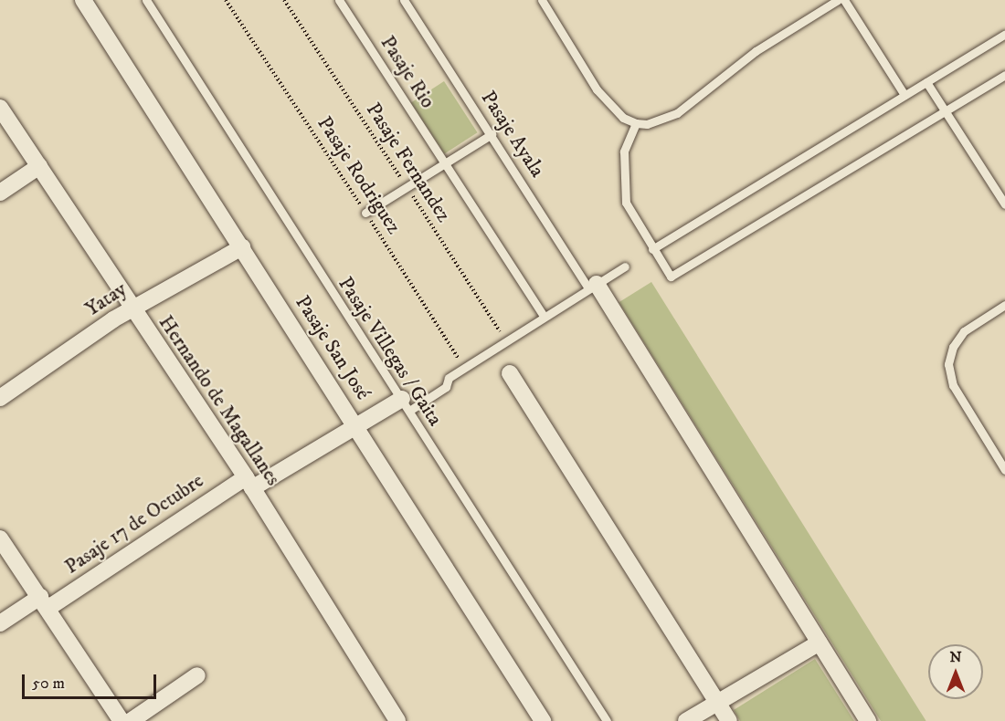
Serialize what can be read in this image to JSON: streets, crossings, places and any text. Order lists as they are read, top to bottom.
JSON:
{
  "streets": {
    "street": [
      "Yatay",
      "Pasaje San José",
      "Hernando de Magallanes",
      "Pasaje 17 de Octubre"
    ],
    "lane": ["Pasaje Rio", "Pasaje Ayala", "Pasaje Villegas / Gaita"],
    "path": ["Pasaje Fernandez", "Pasaje Rodriguez"]
  },
  "crossings": [
    ["Yatay", "Pasaje San José"],
    ["Yatay", "Hernando de Magallanes"],
    ["Pasaje San José", "Pasaje 17 de Octubre"],
    ["Pasaje Villegas / Gaita", "Pasaje 17 de Octubre"],
    ["Hernando de Magallanes", "Pasaje 17 de Octubre"]
  ],
  "scale_bar": "50 m",
  "north": "top"
}
